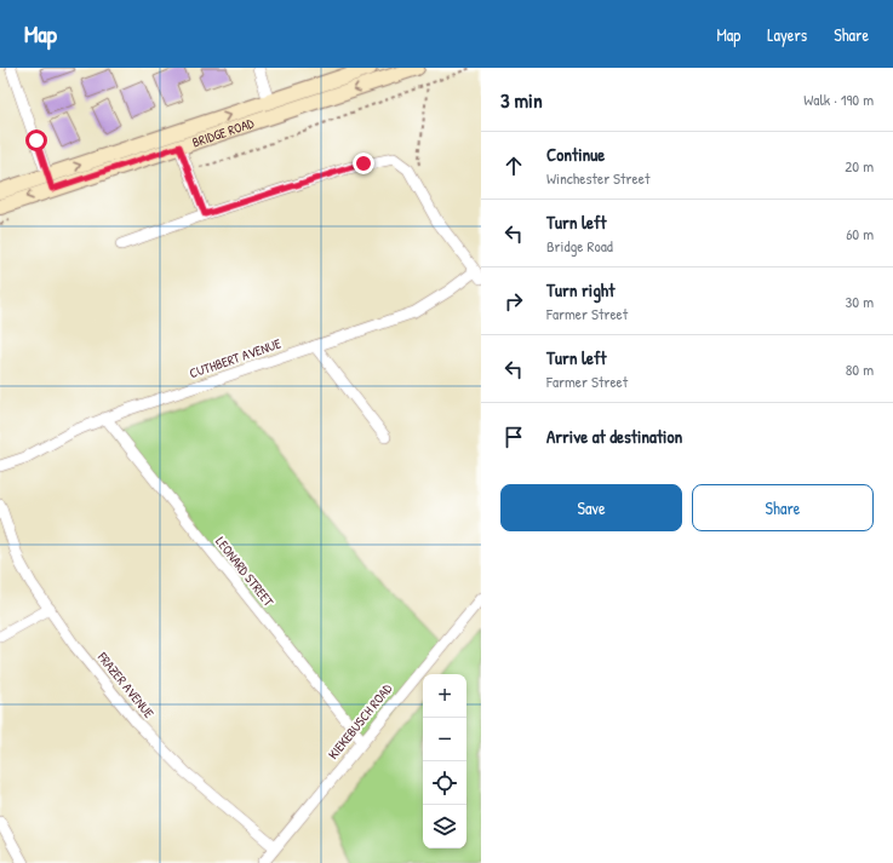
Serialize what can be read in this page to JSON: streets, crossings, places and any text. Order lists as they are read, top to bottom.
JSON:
{
  "streets": {
    "main road": ["BRIDGE ROAD"],
    "street": [
      "CUTHBERT AVENUE",
      "LEONARD STREET",
      "FRAZER AVENUE",
      "KIEKEBUSCH ROAD"
    ]
  },
  "crossings": [
    ["CUTHBERT AVENUE", "LEONARD STREET"],
    ["LEONARD STREET", "KIEKEBUSCH ROAD"],
    ["FRAZER AVENUE", "KIEKEBUSCH ROAD"]
  ],
  "page": {
    "header": "Map",
    "nav": ["Map", "Layers", "Share"],
    "heading": ["3 min", "Walk · 190 m"],
    "list": [
      ["Continue", "Winchester Street", "20 m"],
      ["Turn left", "Bridge Road", "60 m"],
      ["Turn right", "Farmer Street", "30 m"],
      ["Turn left", "Farmer Street", "80 m"],
      "Arrive at destination"
    ],
    "buttons": ["Save", "Share"],
    "map_buttons": ["+", "−"]
  }
}
